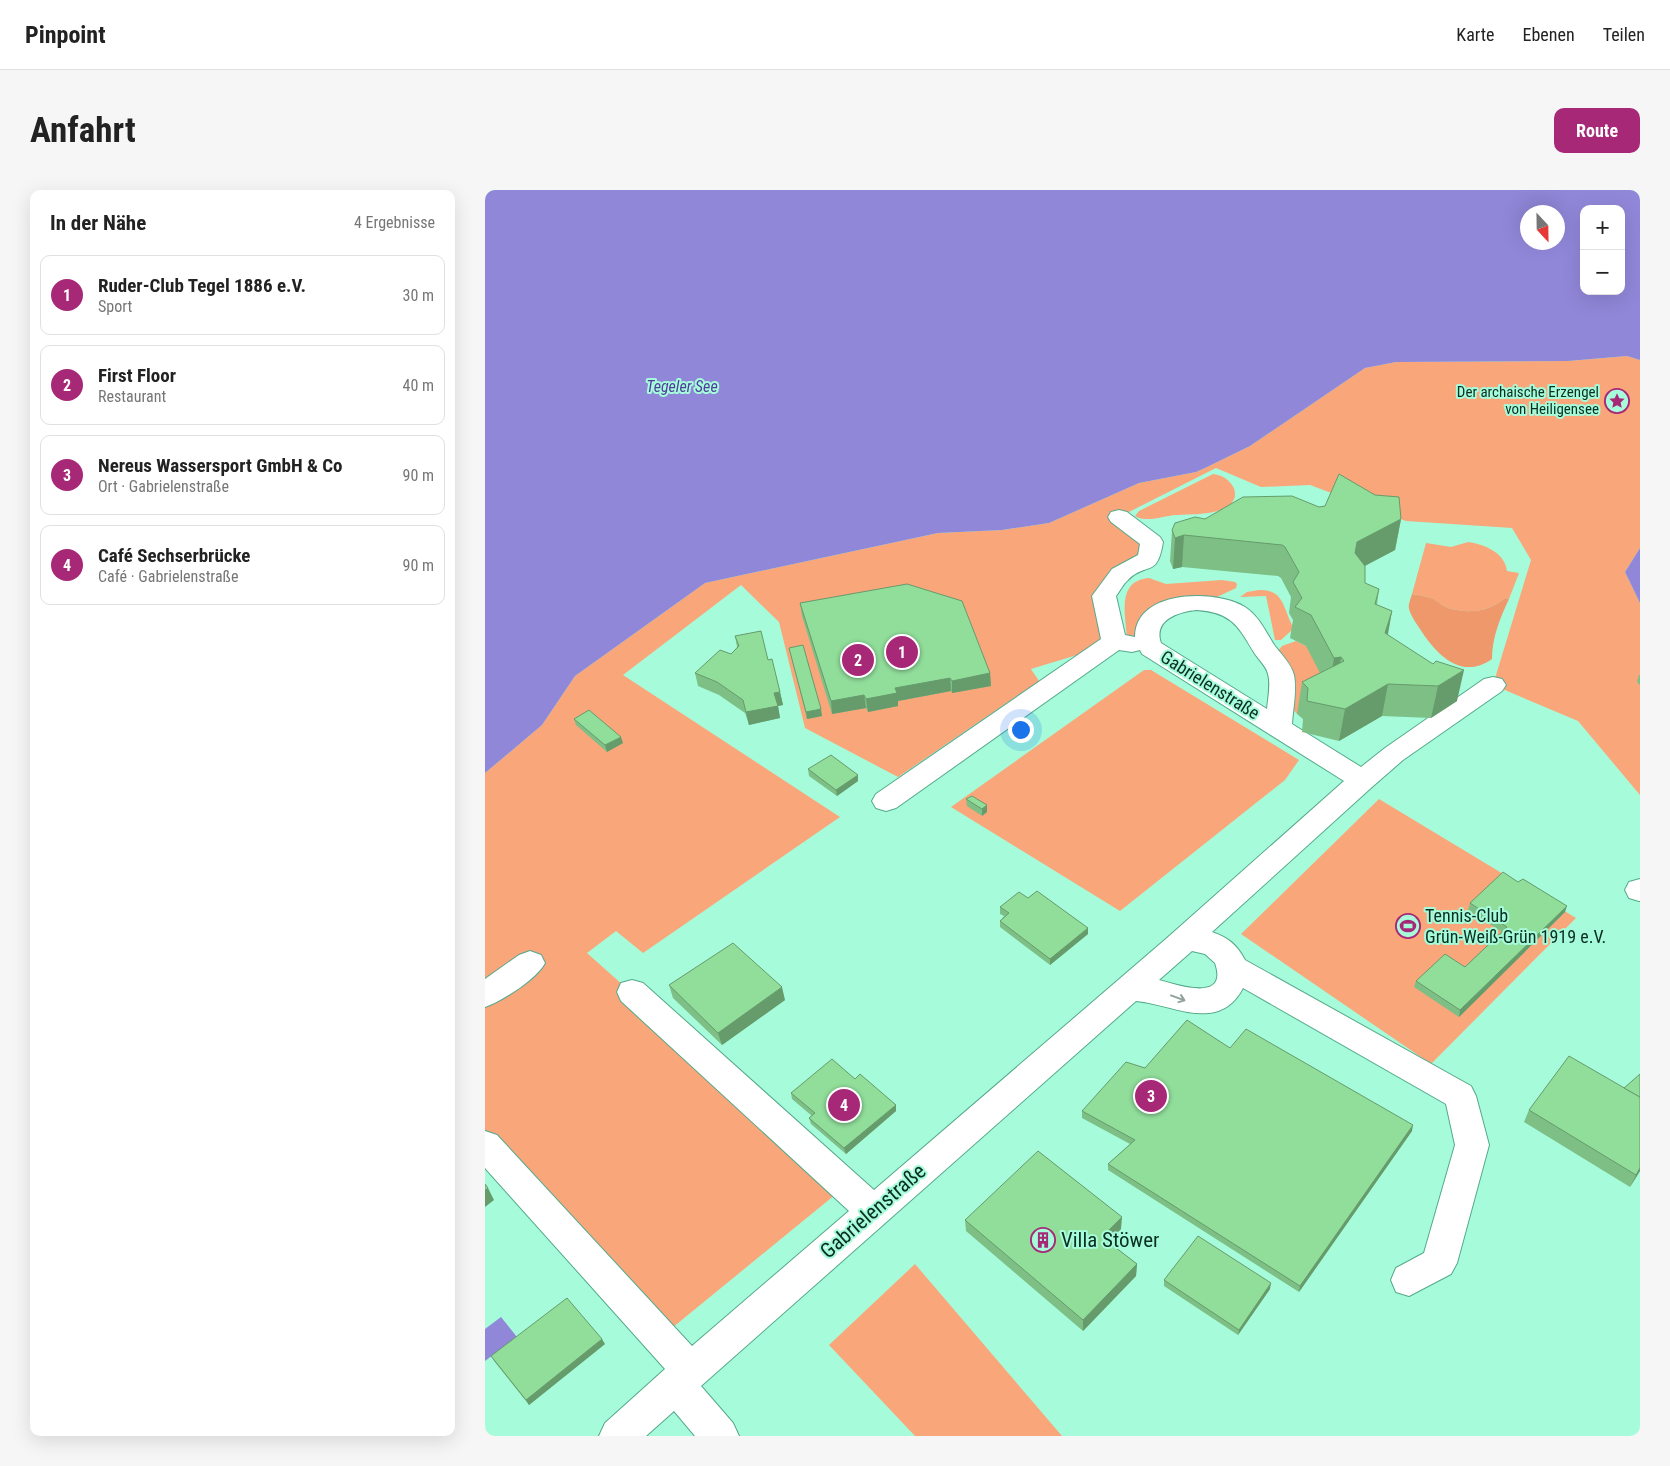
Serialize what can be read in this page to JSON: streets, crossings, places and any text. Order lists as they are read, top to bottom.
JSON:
{
  "streets": {
    "street": ["Gabrielenstraße"]
  },
  "water": ["Tegeler See"],
  "places": {
    "place": ["Der archaische Erzengel von Heiligensee"],
    "sports": ["Tennis-Club Grün-Weiß-Grün 1919 e.V."],
    "building": ["Villa Stöwer"]
  },
  "north": "bottom",
  "page": {
    "header": "Pinpoint",
    "nav": ["Karte", "Ebenen", "Teilen"],
    "buttons": "Route",
    "title": "Anfahrt",
    "heading": ["In der Nähe", "4 Ergebnisse"],
    "map_buttons": ["+", "−"],
    "list": [
      {
        "mark": "1",
        "name": "Ruder-Club Tegel 1886 e.V.",
        "note": "Sport",
        "value": "30 m"
      },
      {
        "mark": "2",
        "name": "First Floor",
        "note": "Restaurant",
        "value": "40 m"
      },
      {
        "mark": "3",
        "name": "Nereus Wassersport GmbH & Co",
        "note": "Ort · Gabrielenstraße",
        "value": "90 m"
      },
      {
        "mark": "4",
        "name": "Café Sechserbrücke",
        "note": "Café · Gabrielenstraße",
        "value": "90 m"
      }
    ],
    "pins": [
      "1",
      "2",
      "3",
      "4"
    ]
  }
}
